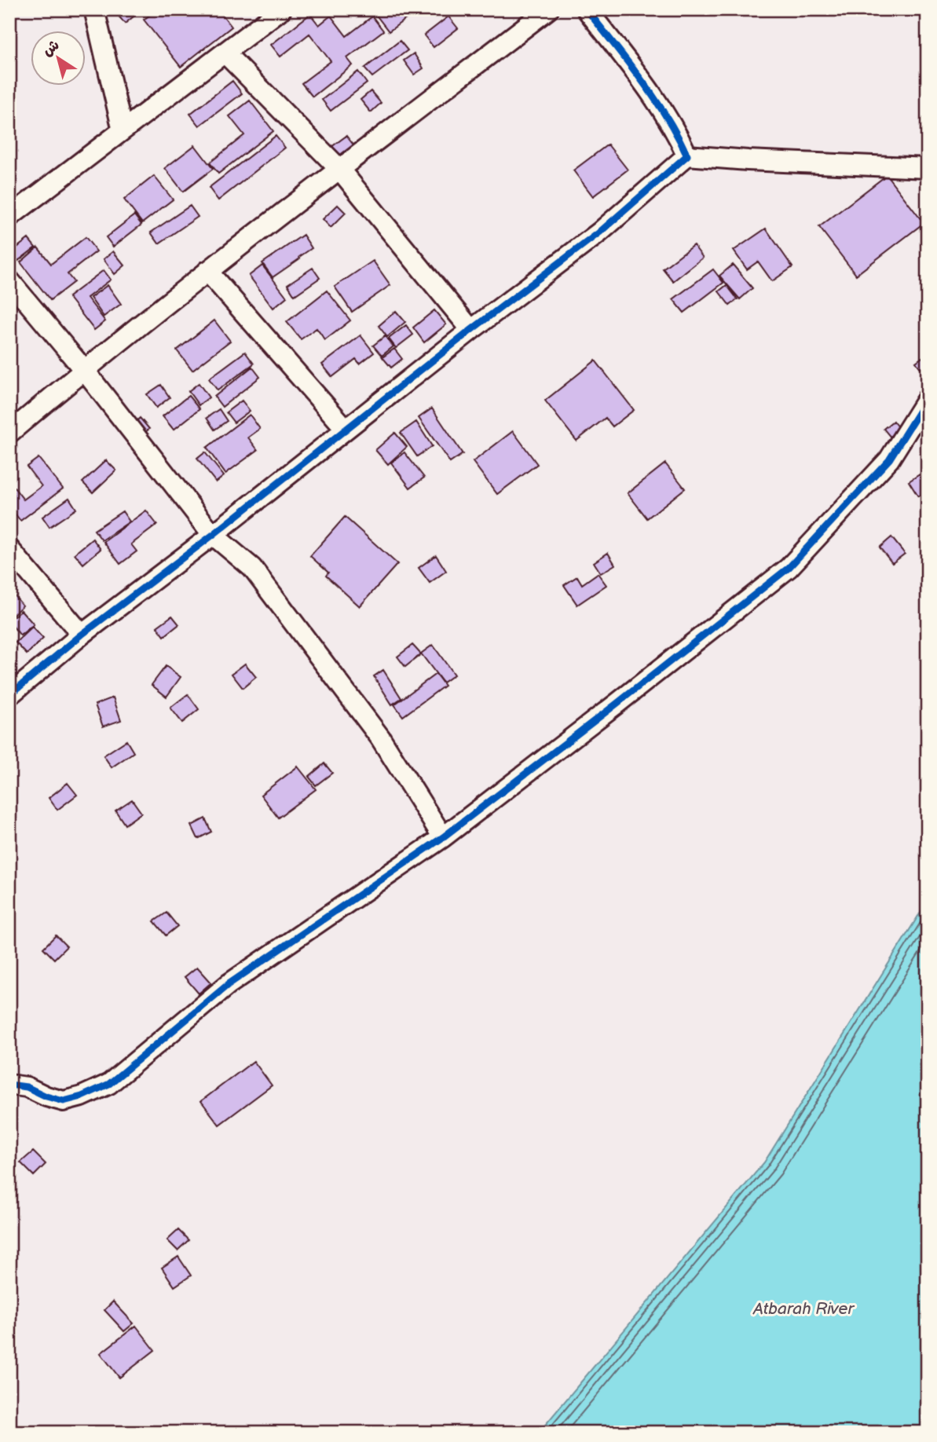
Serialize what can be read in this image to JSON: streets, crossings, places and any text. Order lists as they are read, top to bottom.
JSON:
{
  "water": ["Atbarah River"],
  "north": "top left"
}
